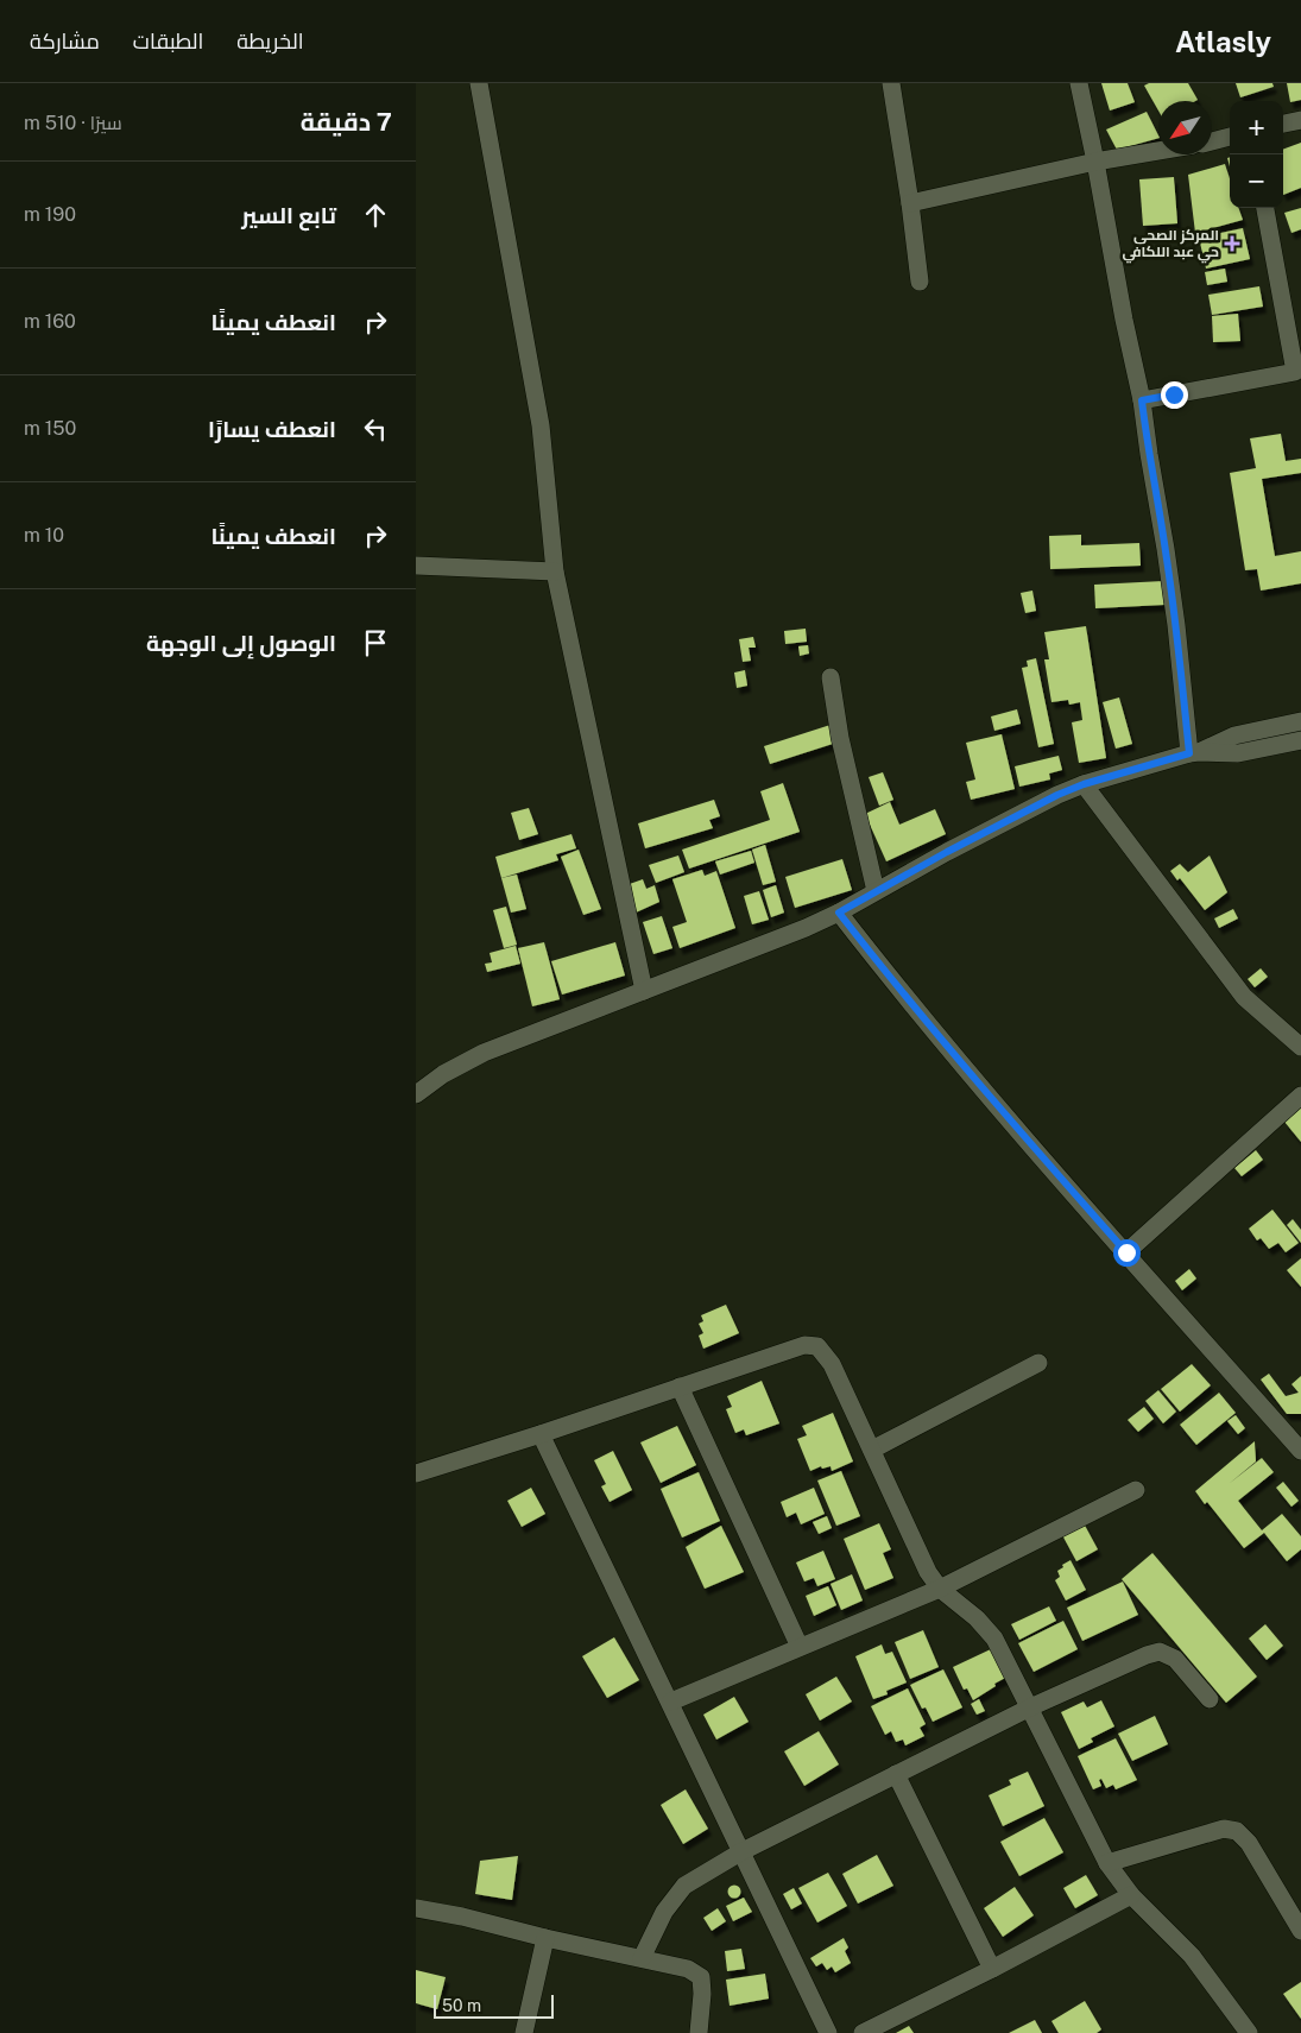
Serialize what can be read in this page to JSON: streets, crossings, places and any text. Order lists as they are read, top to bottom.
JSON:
{
  "places": {
    "health": ["المركز الصحي حي عبد اللكافي"]
  },
  "scale_bar": "50 m",
  "north": "bottom left",
  "page": {
    "header": "Atlasly",
    "nav": ["الخريطة", "الطبقات", "مشاركة"],
    "heading": ["7 دقيقة", "سيرًا · 510 m"],
    "map_buttons": ["+", "−"],
    "list": [
      ["تابع السير", "190 m"],
      ["انعطف يمينًا", "160 m"],
      ["انعطف يسارًا", "150 m"],
      ["انعطف يمينًا", "10 m"],
      "الوصول إلى الوجهة"
    ],
    "scale": "50 m"
  }
}
